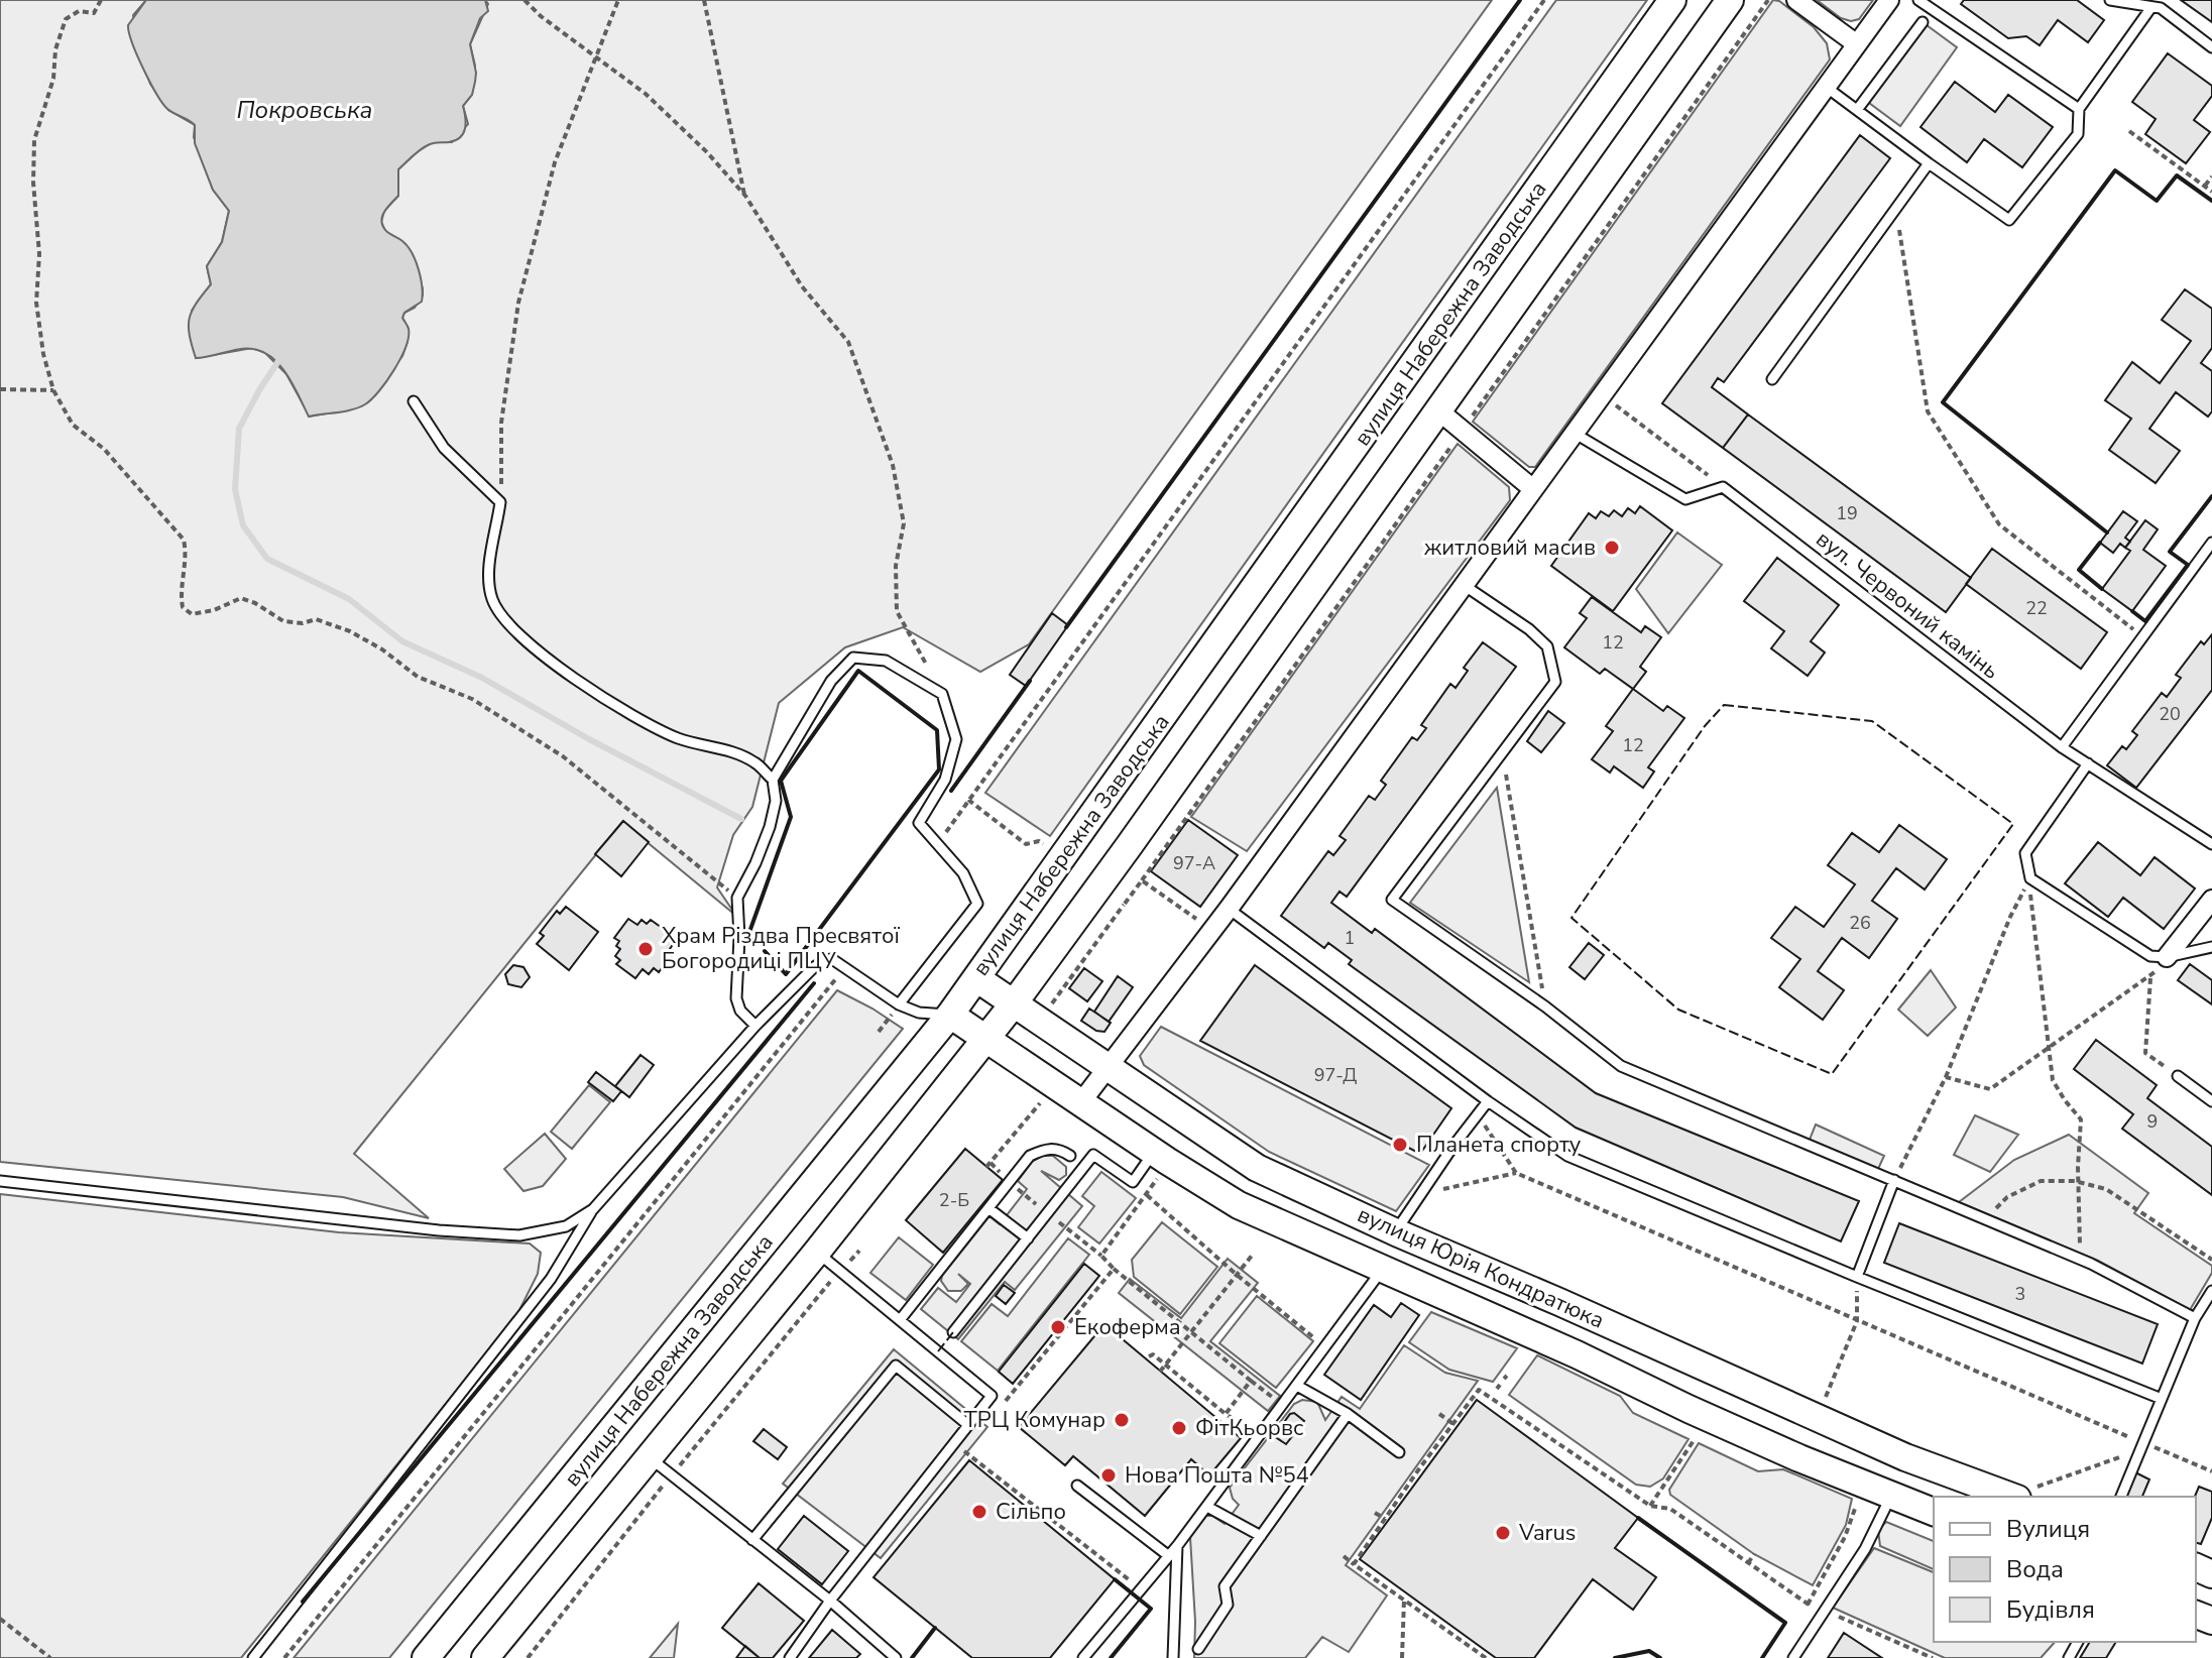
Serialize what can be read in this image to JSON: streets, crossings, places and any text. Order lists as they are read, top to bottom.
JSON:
{
  "streets": {
    "main road": ["вулиця Набережна Заводська", "вулиця Юрія Кондратюка"],
    "lane": ["вул. Червоний камінь"]
  },
  "crossings": [
    ["вулиця Набережна Заводська", "вулиця Юрія Кондратюка"]
  ],
  "water": ["Покровська"],
  "places": [
    "житловий масив",
    "Храм Різдва Пресвятої Богородиці ПЦУ",
    "Планета спорту",
    "Екоферма",
    "ТРЦ Комунар",
    "ФiтКьорвс",
    "Нова Пошта №54",
    "Сільпо",
    "Varus"
  ],
  "house_numbers": [
    "19",
    "22",
    "12",
    "20",
    "12",
    "97-А",
    "26",
    "1",
    "97-Д",
    "9",
    "2-Б",
    "3"
  ],
  "legend": ["Вулиця", "Вода", "Будівля"]
}
